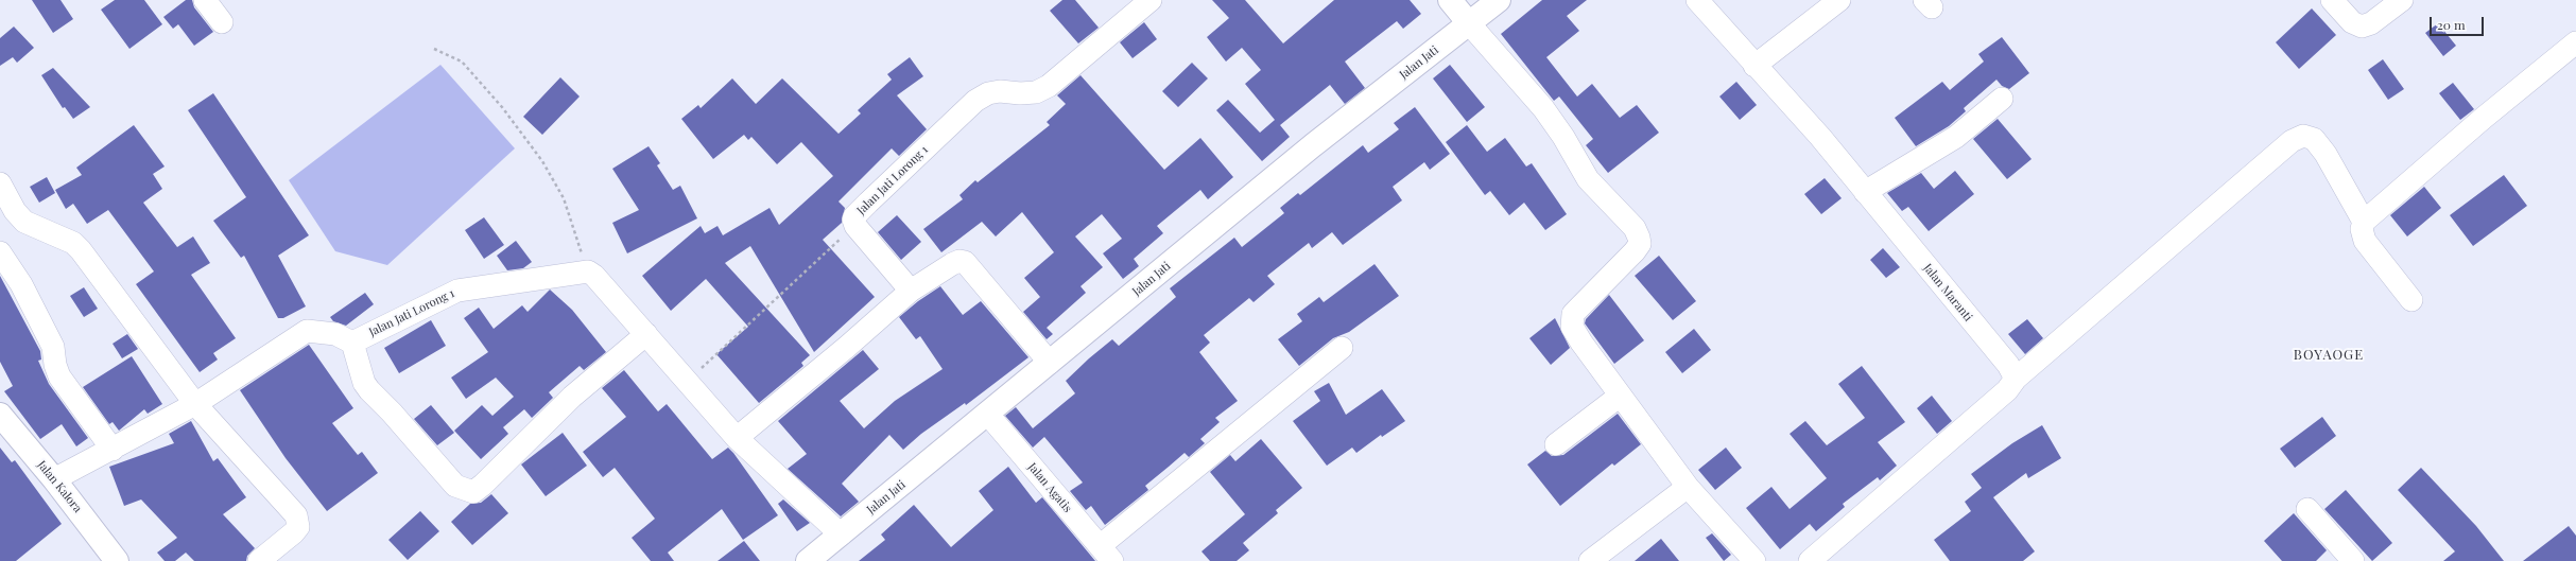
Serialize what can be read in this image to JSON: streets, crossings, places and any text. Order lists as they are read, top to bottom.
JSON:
{
  "streets": {
    "street": [
      "Jalan Jati",
      "Jalan Jati Lorong 1",
      "Jalan Maranti",
      "Jalan Kalora",
      "Jalan Agatis"
    ]
  },
  "crossings": [
    ["Jalan Jati", "Jalan Agatis"]
  ],
  "districts": ["BOYAOGE"],
  "scale_bar": "20 m"
}
